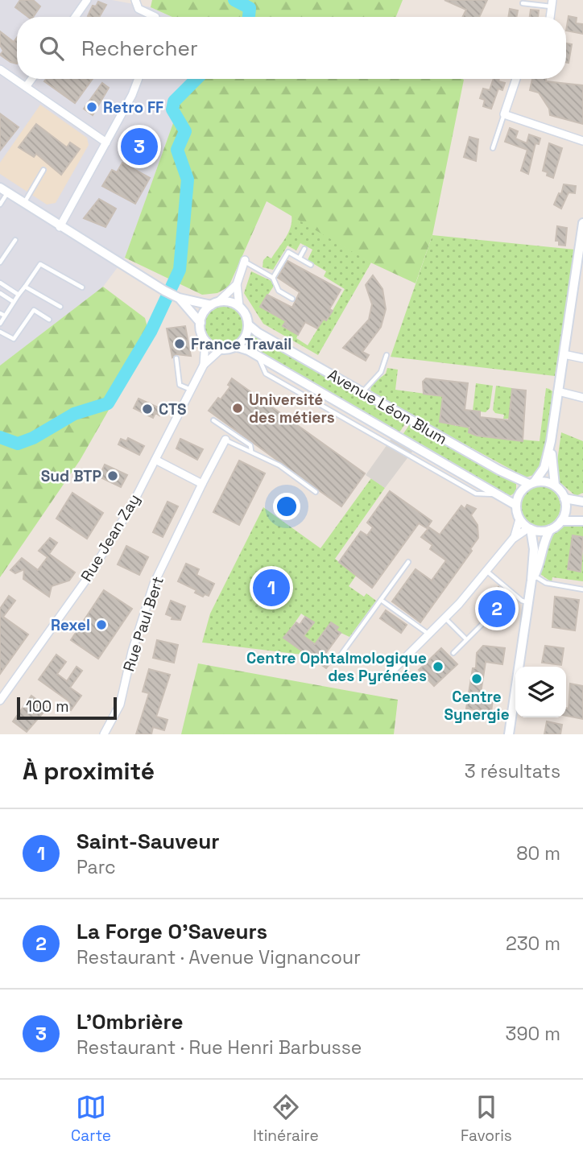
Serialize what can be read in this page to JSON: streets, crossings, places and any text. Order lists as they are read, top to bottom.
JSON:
{
  "streets": {
    "street": ["Avenue Léon Blum", "Rue Jean Zay", "Rue Paul Bert"]
  },
  "crossings": [
    ["Avenue Léon Blum", "Rue Jean Zay"]
  ],
  "places": [
    "Retro FF",
    "France Travail",
    "Université des métiers",
    "CTS",
    "Sud BTP",
    "Rexel",
    "Centre Ophtalmologique des Pyrénées",
    "Centre Synergie"
  ],
  "scale_bar": "100 m",
  "page": {
    "search": "Rechercher",
    "pins": ["3", "1", "2"],
    "scale": "100 m",
    "heading": ["À proximité", "3 résultats"],
    "list": [
      {
        "mark": "1",
        "name": "Saint-Sauveur",
        "note": "Parc",
        "value": "80 m"
      },
      {
        "mark": "2",
        "name": "La Forge O'Saveurs",
        "note": "Restaurant · Avenue Vignancour",
        "value": "230 m"
      },
      {
        "mark": "3",
        "name": "L'Ombrière",
        "note": "Restaurant · Rue Henri Barbusse",
        "value": "390 m"
      }
    ],
    "nav": ["Carte", "Itinéraire", "Favoris"]
  }
}
